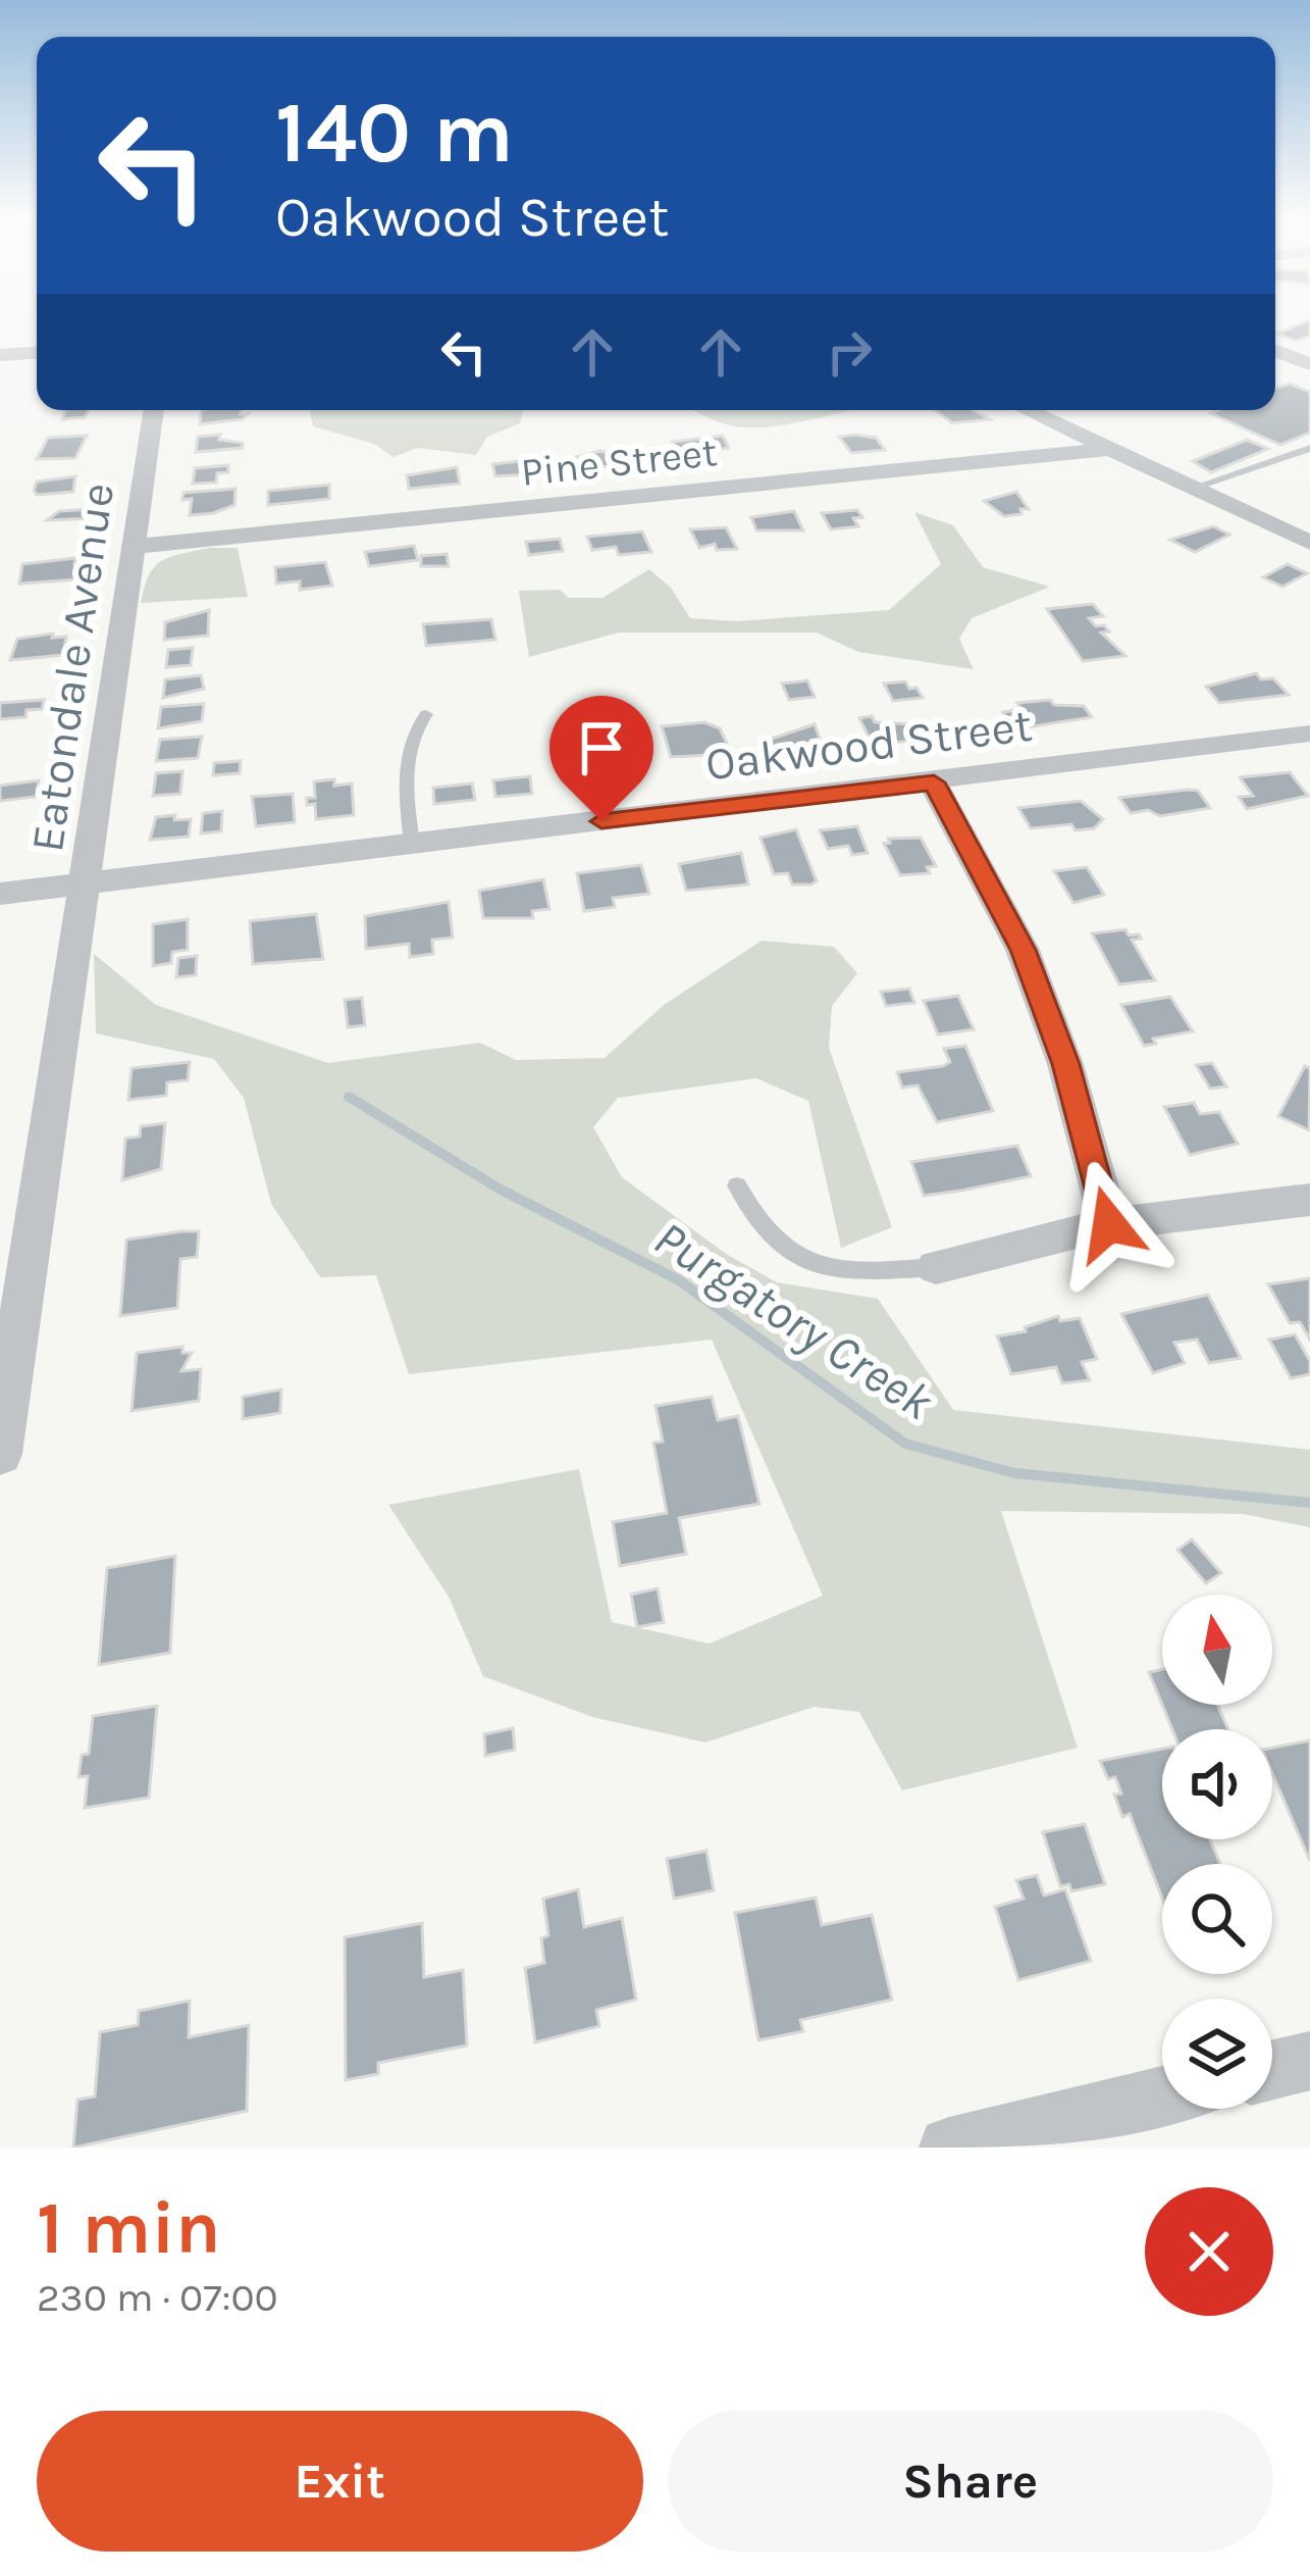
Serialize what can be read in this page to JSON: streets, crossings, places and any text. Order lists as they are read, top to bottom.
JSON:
{
  "streets": {
    "street": ["Pine Street", "Eatondale Avenue", "Oakwood Street"]
  },
  "crossings": [
    ["Pine Street", "Eatondale Avenue"],
    ["Eatondale Avenue", "Oakwood Street"]
  ],
  "water": ["Purgatory Creek"],
  "north": "top",
  "page": {
    "turn": ["140 m", "Oakwood Street"],
    "heading": ["1 min", "230 m · 07:00"],
    "buttons": ["Exit", "Share"]
  }
}
